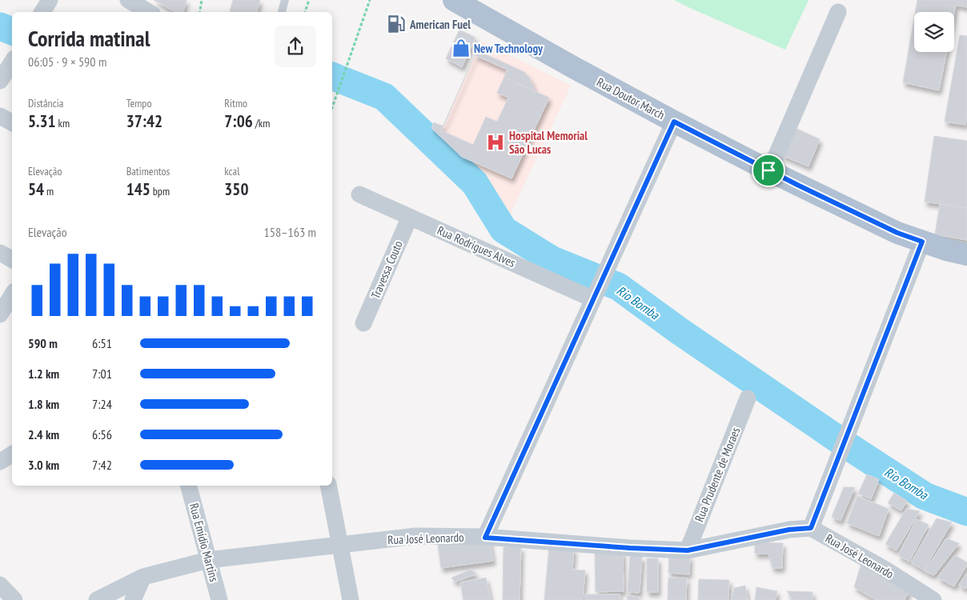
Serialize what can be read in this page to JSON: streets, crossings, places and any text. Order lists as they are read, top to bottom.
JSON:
{
  "streets": {
    "main road": ["Rua Doutor March"],
    "street": [
      "Rua Rodrigues Alves",
      "Travessa Couto",
      "Rua Prudente de Moraes",
      "Rua José Leonardo",
      "Rua Emídio Martins"
    ]
  },
  "crossings": [
    ["Rua Rodrigues Alves", "Travessa Couto"],
    ["Rua Prudente de Moraes", "Rua José Leonardo"],
    ["Rua José Leonardo", "Rua Emídio Martins"]
  ],
  "water": ["Rio Bomba"],
  "places": {
    "fuel station": ["American Fuel"],
    "shop": ["New Technology"],
    "hospital": ["Hospital Memorial São Lucas"]
  },
  "page": {
    "heading": ["Corrida matinal", "06:05 · 9 × 590 m"],
    "stats": [
      ["Distância", "5.31 km"],
      ["Tempo", "37:42"],
      ["Ritmo", "7:06 /km"],
      ["Elevação", "54 m"],
      ["Batimentos", "145 bpm"],
      ["kcal", "350"]
    ],
    "chart": ["Elevação", "158–163 m"],
    "list": [
      {
        "name": "590 m",
        "note": "6:51"
      },
      {
        "name": "1.2 km",
        "note": "7:01"
      },
      {
        "name": "1.8 km",
        "note": "7:24"
      },
      {
        "name": "2.4 km",
        "note": "6:56"
      },
      {
        "name": "3.0 km",
        "note": "7:42"
      }
    ]
  }
}
